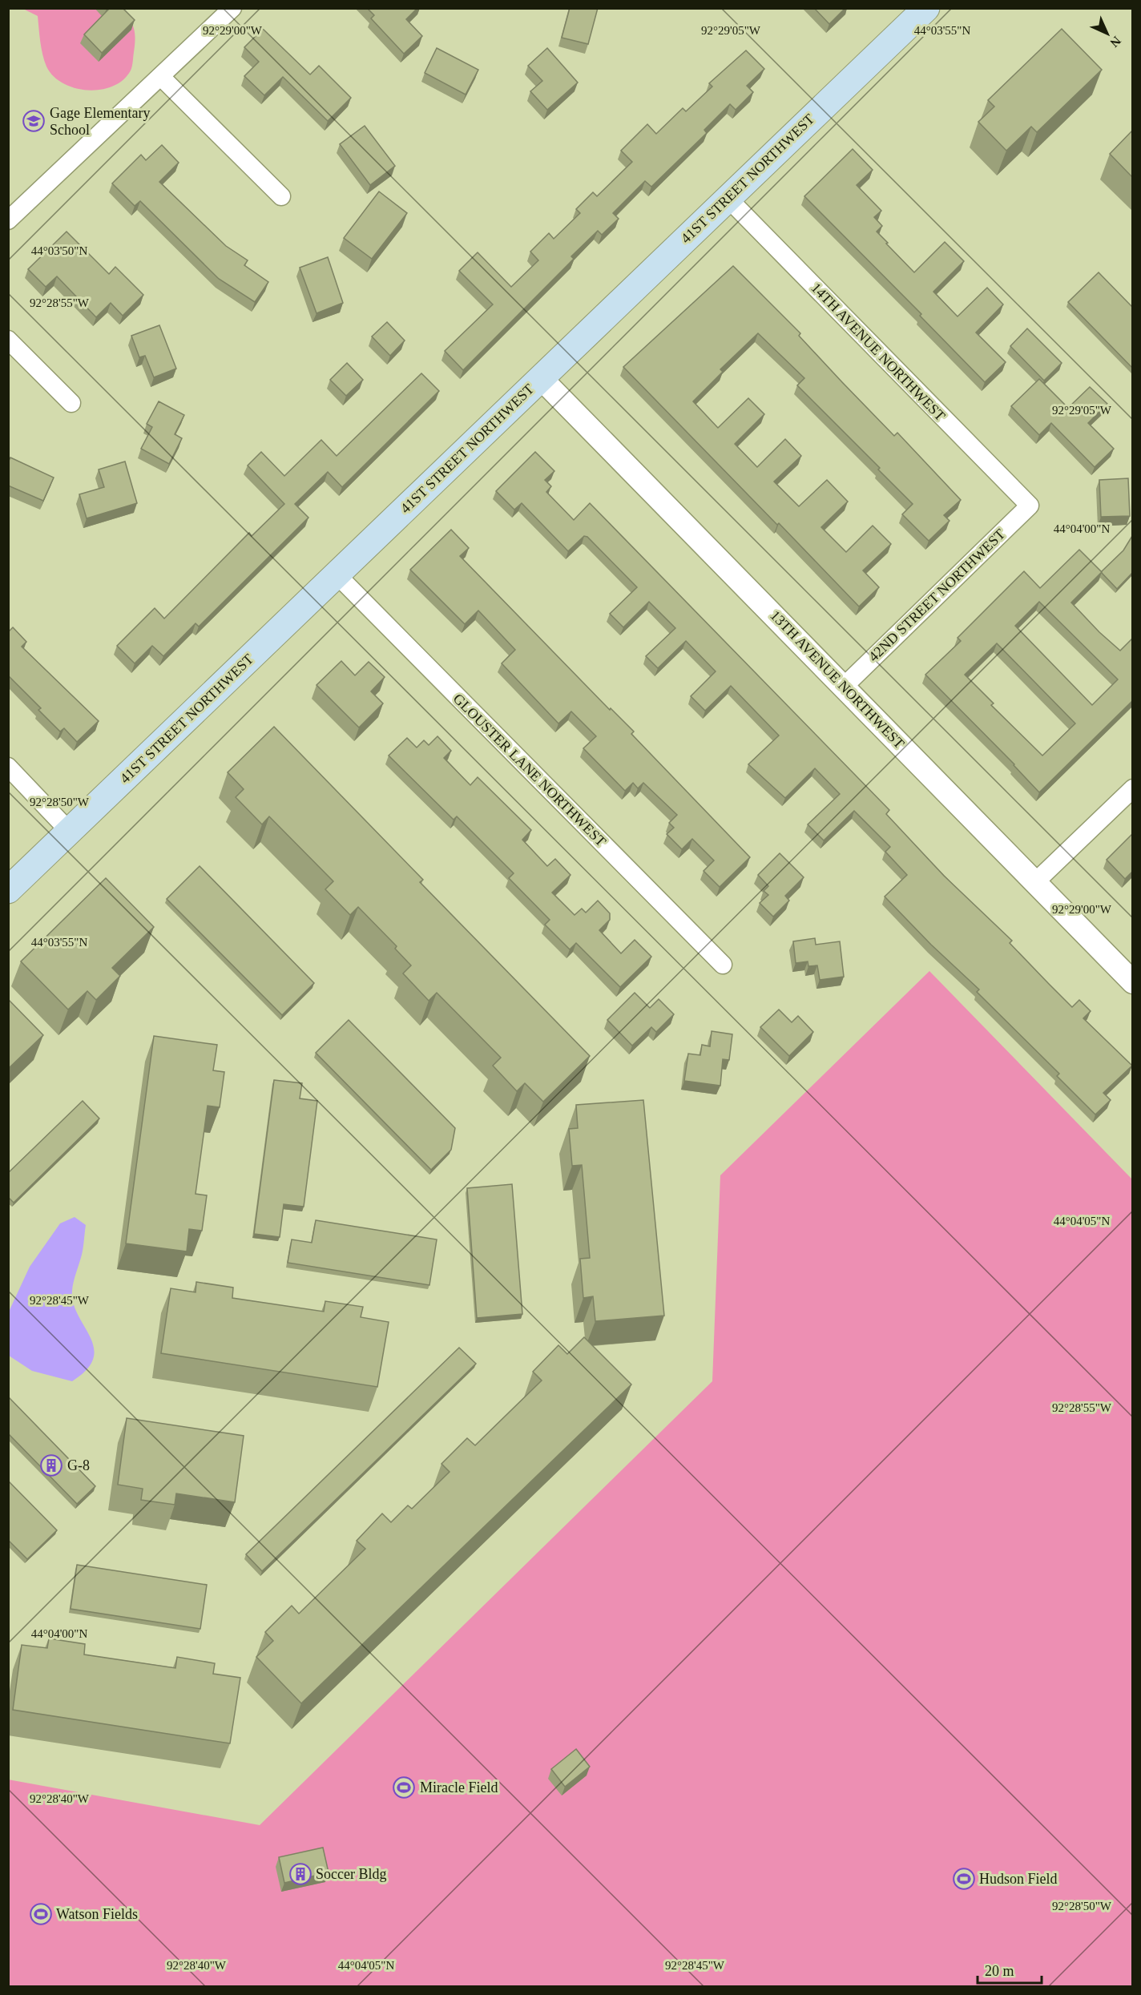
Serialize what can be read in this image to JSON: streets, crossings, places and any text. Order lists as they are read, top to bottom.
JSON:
{
  "streets": {
    "main road": ["41ST STREET NORTHWEST"],
    "street": [
      "14TH AVENUE NORTHWEST",
      "42ND STREET NORTHWEST",
      "13TH AVENUE NORTHWEST",
      "GLOUSTER LANE NORTHWEST"
    ]
  },
  "crossings": [
    ["41ST STREET NORTHWEST", "14TH AVENUE NORTHWEST"],
    ["41ST STREET NORTHWEST", "13TH AVENUE NORTHWEST"],
    ["41ST STREET NORTHWEST", "GLOUSTER LANE NORTHWEST"],
    ["14TH AVENUE NORTHWEST", "42ND STREET NORTHWEST"],
    ["42ND STREET NORTHWEST", "13TH AVENUE NORTHWEST"]
  ],
  "places": {
    "school or university": ["Gage Elementary School"],
    "building": ["G-8", "Soccer Bldg"],
    "sports": ["Miracle Field", "Hudson Field", "Watson Fields"]
  },
  "scale_bar": "20 m",
  "north": "bottom right",
  "coordinates": [
    "92°29'00\"W",
    "92°29'05\"W",
    "44°03'55\"N",
    "44°03'50\"N",
    "92°28'55\"W",
    "44°04'00\"N",
    "92°28'50\"W",
    "44°04'05\"N",
    "92°28'45\"W",
    "92°28'40\"W"
  ]
}
